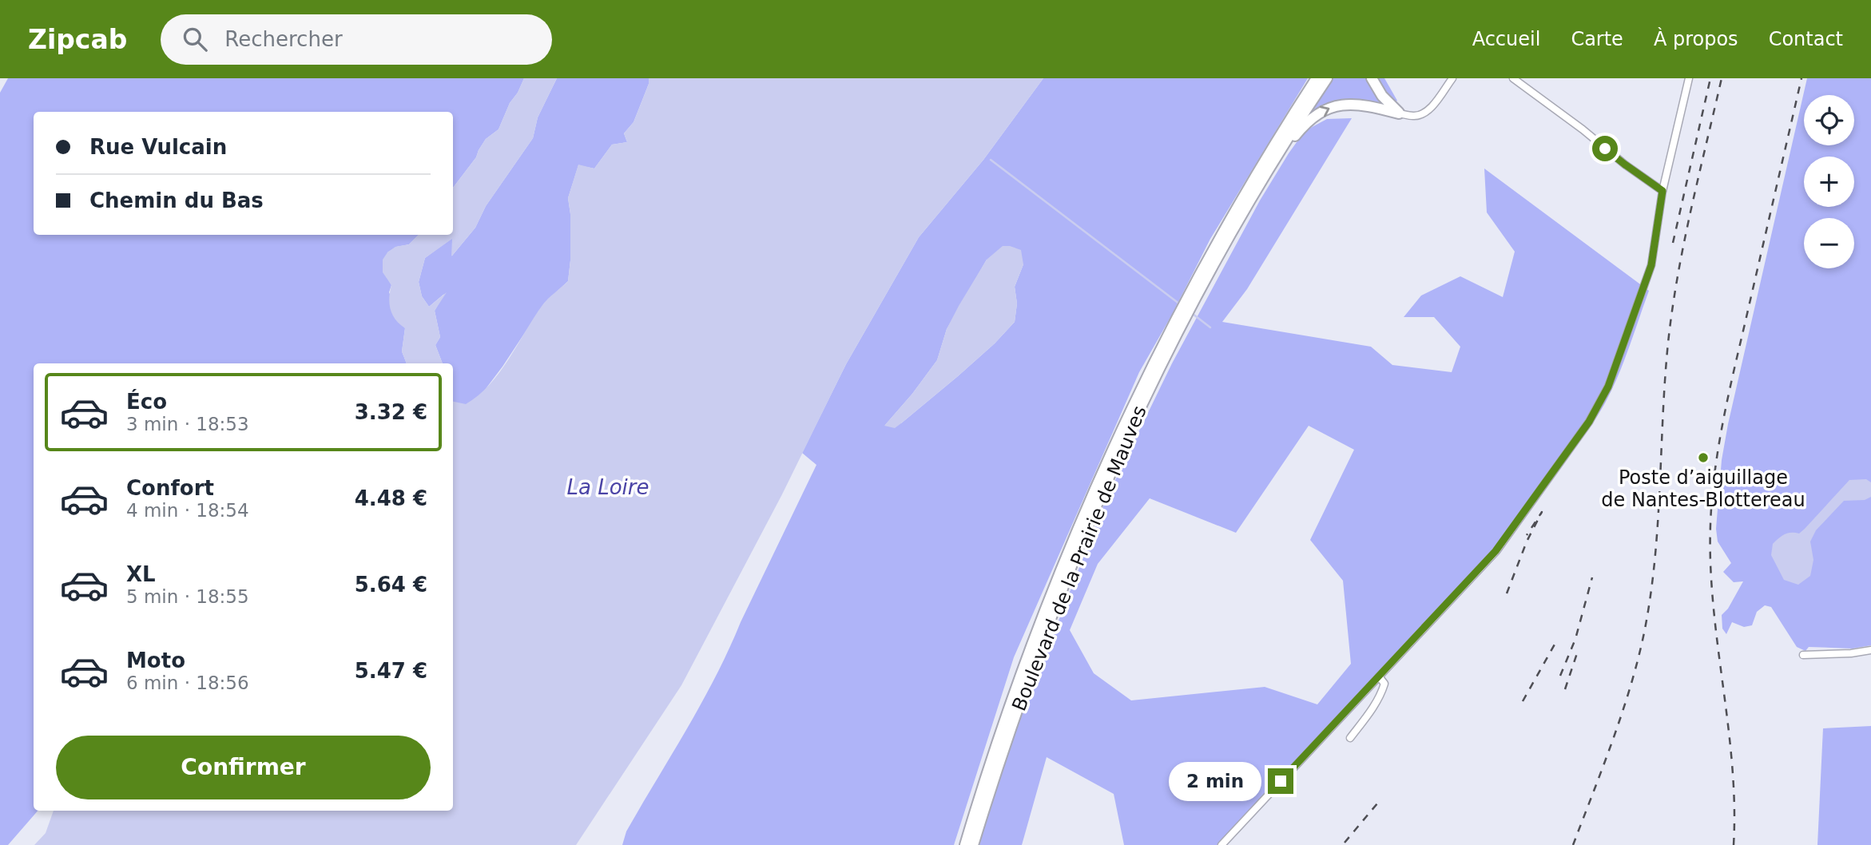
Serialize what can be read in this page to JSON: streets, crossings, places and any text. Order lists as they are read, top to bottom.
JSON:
{
  "streets": {
    "main road": ["Boulevard de la Prairie de Mauves"]
  },
  "water": ["La Loire"],
  "places": ["Poste d’aiguillage de Nantes-Blottereau"],
  "page": {
    "header": "Zipcab",
    "search": "Rechercher",
    "nav": [
      "Accueil",
      "Carte",
      "À propos",
      "Contact"
    ],
    "map_buttons": ["+", "−"],
    "banner": ["Rue Vulcain", "Chemin du Bas"],
    "list": [
      {
        "name": "Éco",
        "note": "3 min · 18:53",
        "value": "3.32 €"
      },
      {
        "name": "Confort",
        "note": "4 min · 18:54",
        "value": "4.48 €"
      },
      {
        "name": "XL",
        "note": "5 min · 18:55",
        "value": "5.64 €"
      },
      {
        "name": "Moto",
        "note": "6 min · 18:56",
        "value": "5.47 €"
      }
    ],
    "buttons": "Confirmer",
    "bubble": "2 min"
  }
}
